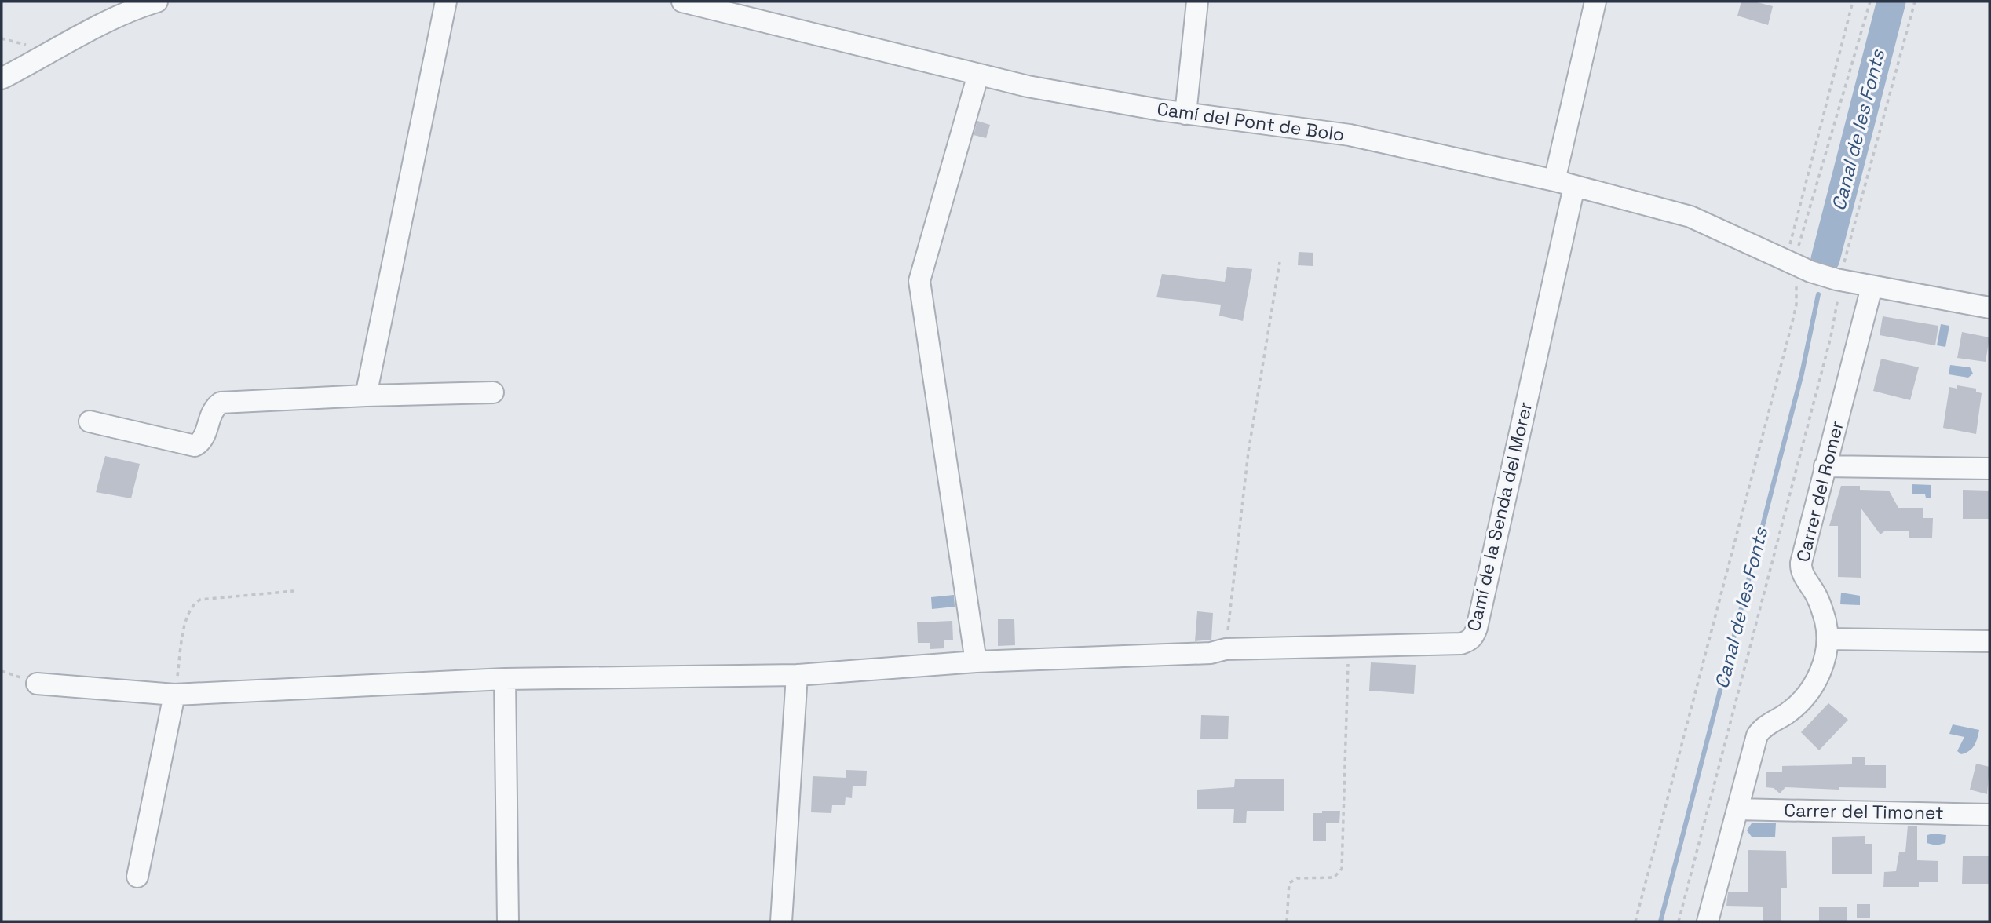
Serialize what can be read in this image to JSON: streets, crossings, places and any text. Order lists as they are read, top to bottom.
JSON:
{
  "streets": {
    "street": [
      "Camí del Pont de Bolo",
      "Carrer del Romer",
      "Camí de la Senda del Morer",
      "Carrer del Timonet"
    ]
  },
  "crossings": [
    ["Camí del Pont de Bolo", "Carrer del Romer"],
    ["Camí del Pont de Bolo", "Camí de la Senda del Morer"],
    ["Carrer del Romer", "Carrer del Timonet"]
  ],
  "water": ["Canal de les Fonts"]
}
